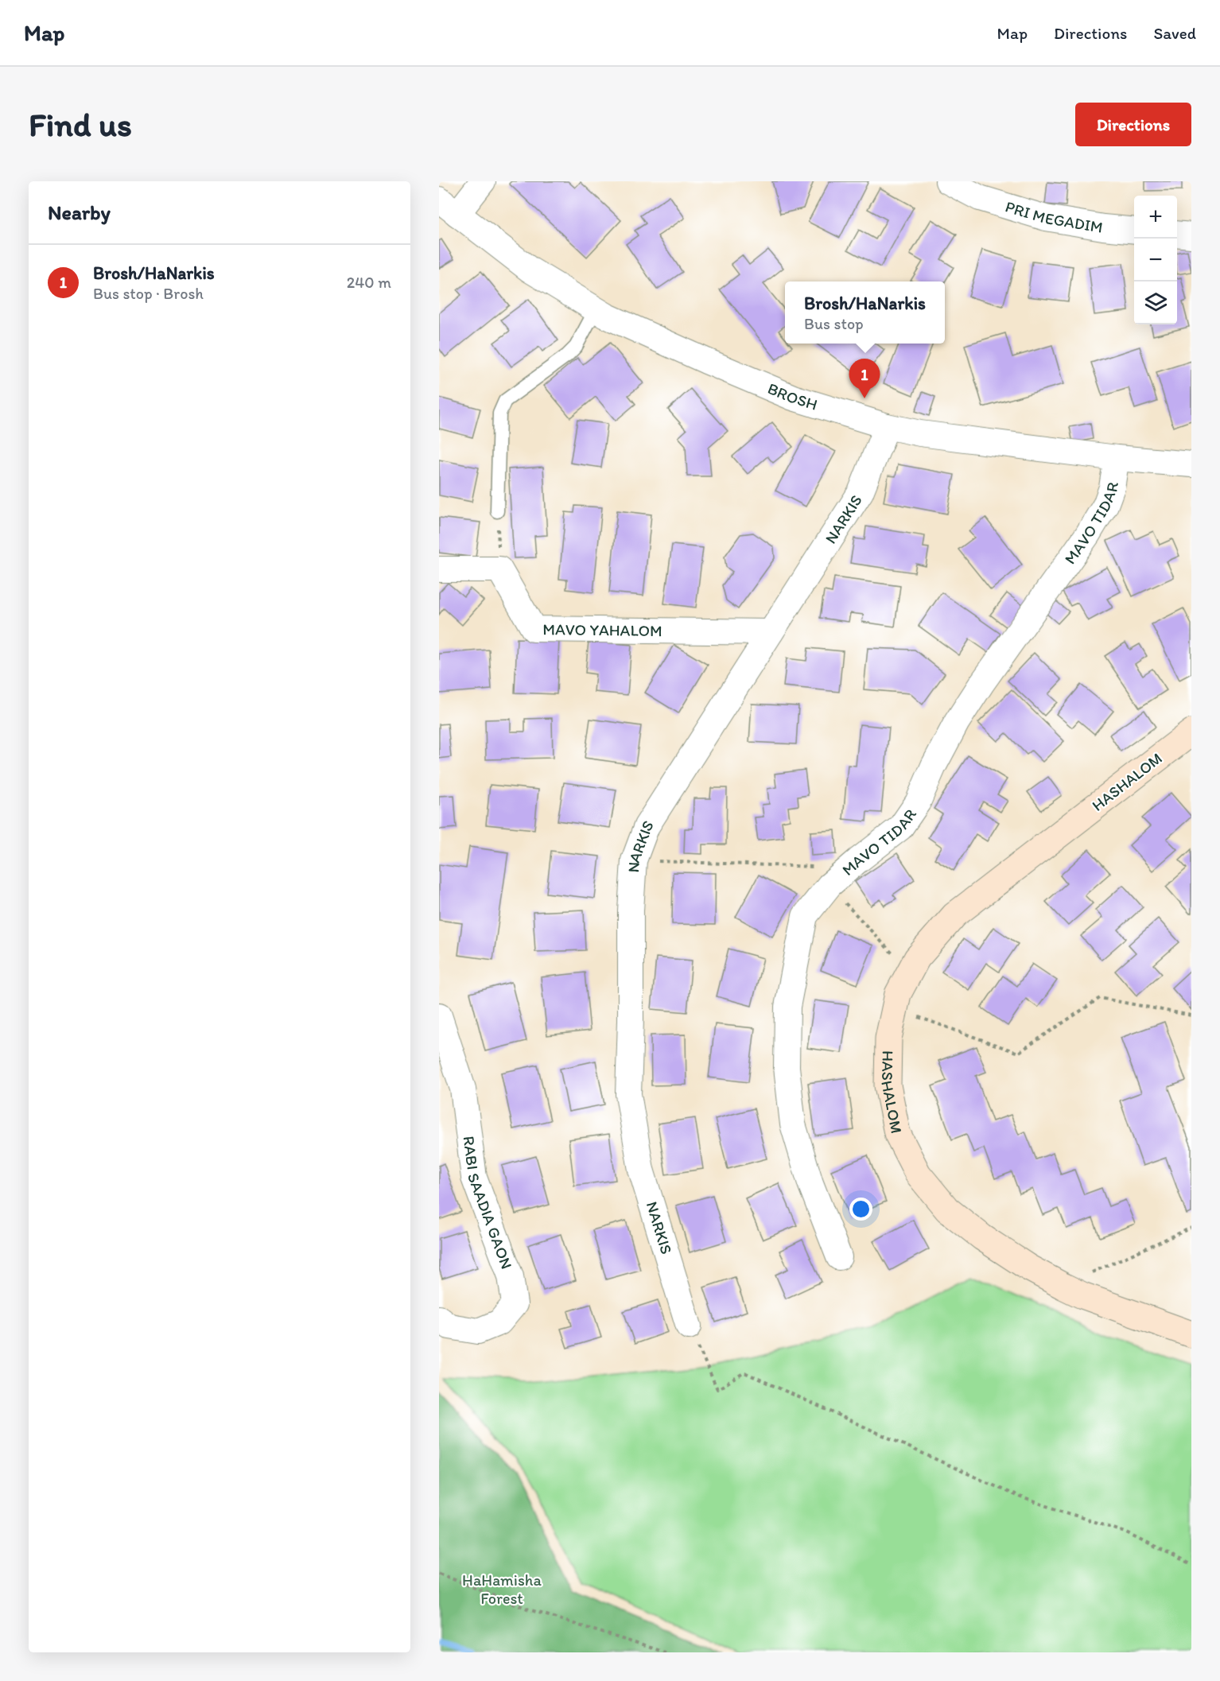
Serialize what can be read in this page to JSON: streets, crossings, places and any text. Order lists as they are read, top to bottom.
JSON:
{
  "streets": {
    "street": [
      "PRI MEGADIM",
      "BROSH",
      "NARKIS",
      "MAVO TIDAR",
      "MAVO YAHALOM",
      "HASHALOM",
      "RABI SAADIA GAON"
    ]
  },
  "crossings": [
    ["BROSH", "NARKIS"],
    ["BROSH", "MAVO TIDAR"],
    ["NARKIS", "MAVO YAHALOM"]
  ],
  "parks": ["HaHamisha Forest"],
  "page": {
    "header": "Map",
    "nav": ["Map", "Directions", "Saved"],
    "buttons": "Directions",
    "title": "Find us",
    "heading": "Nearby",
    "map_buttons": ["+", "−"],
    "list": [
      {
        "mark": "1",
        "name": "Brosh/HaNarkis",
        "note": "Bus stop · Brosh",
        "value": "240 m"
      }
    ],
    "popup": ["Brosh/HaNarkis", "Bus stop"],
    "pins": "1"
  }
}
